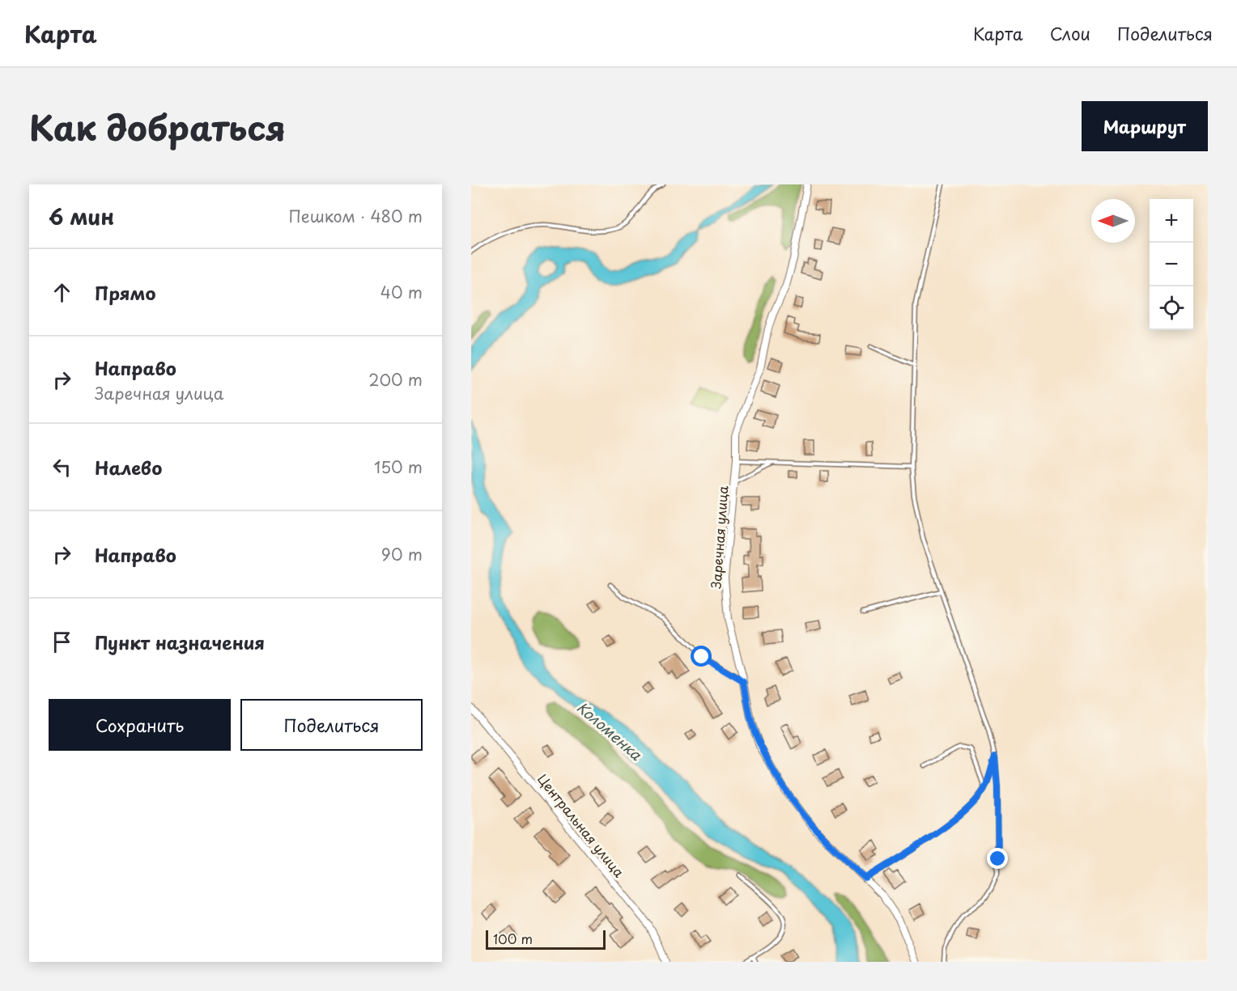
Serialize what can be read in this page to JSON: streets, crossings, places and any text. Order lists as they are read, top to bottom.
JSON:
{
  "streets": {
    "street": ["Заречная улица", "Центральная улица"]
  },
  "water": ["Коломенка"],
  "scale_bar": "100 m",
  "north": "left",
  "page": {
    "header": "Карта",
    "nav": ["Карта", "Слои", "Поделиться"],
    "title": "Как добраться",
    "buttons": [
      "Маршрут",
      ["Сохранить", "Поделиться"]
    ],
    "heading": ["6 мин", "Пешком · 480 m"],
    "map_buttons": ["+", "−"],
    "list": [
      ["Прямо", "40 m"],
      ["Направо", "Заречная улица", "200 m"],
      ["Налево", "150 m"],
      ["Направо", "90 m"],
      "Пункт назначения"
    ],
    "scale": "100 m"
  }
}
